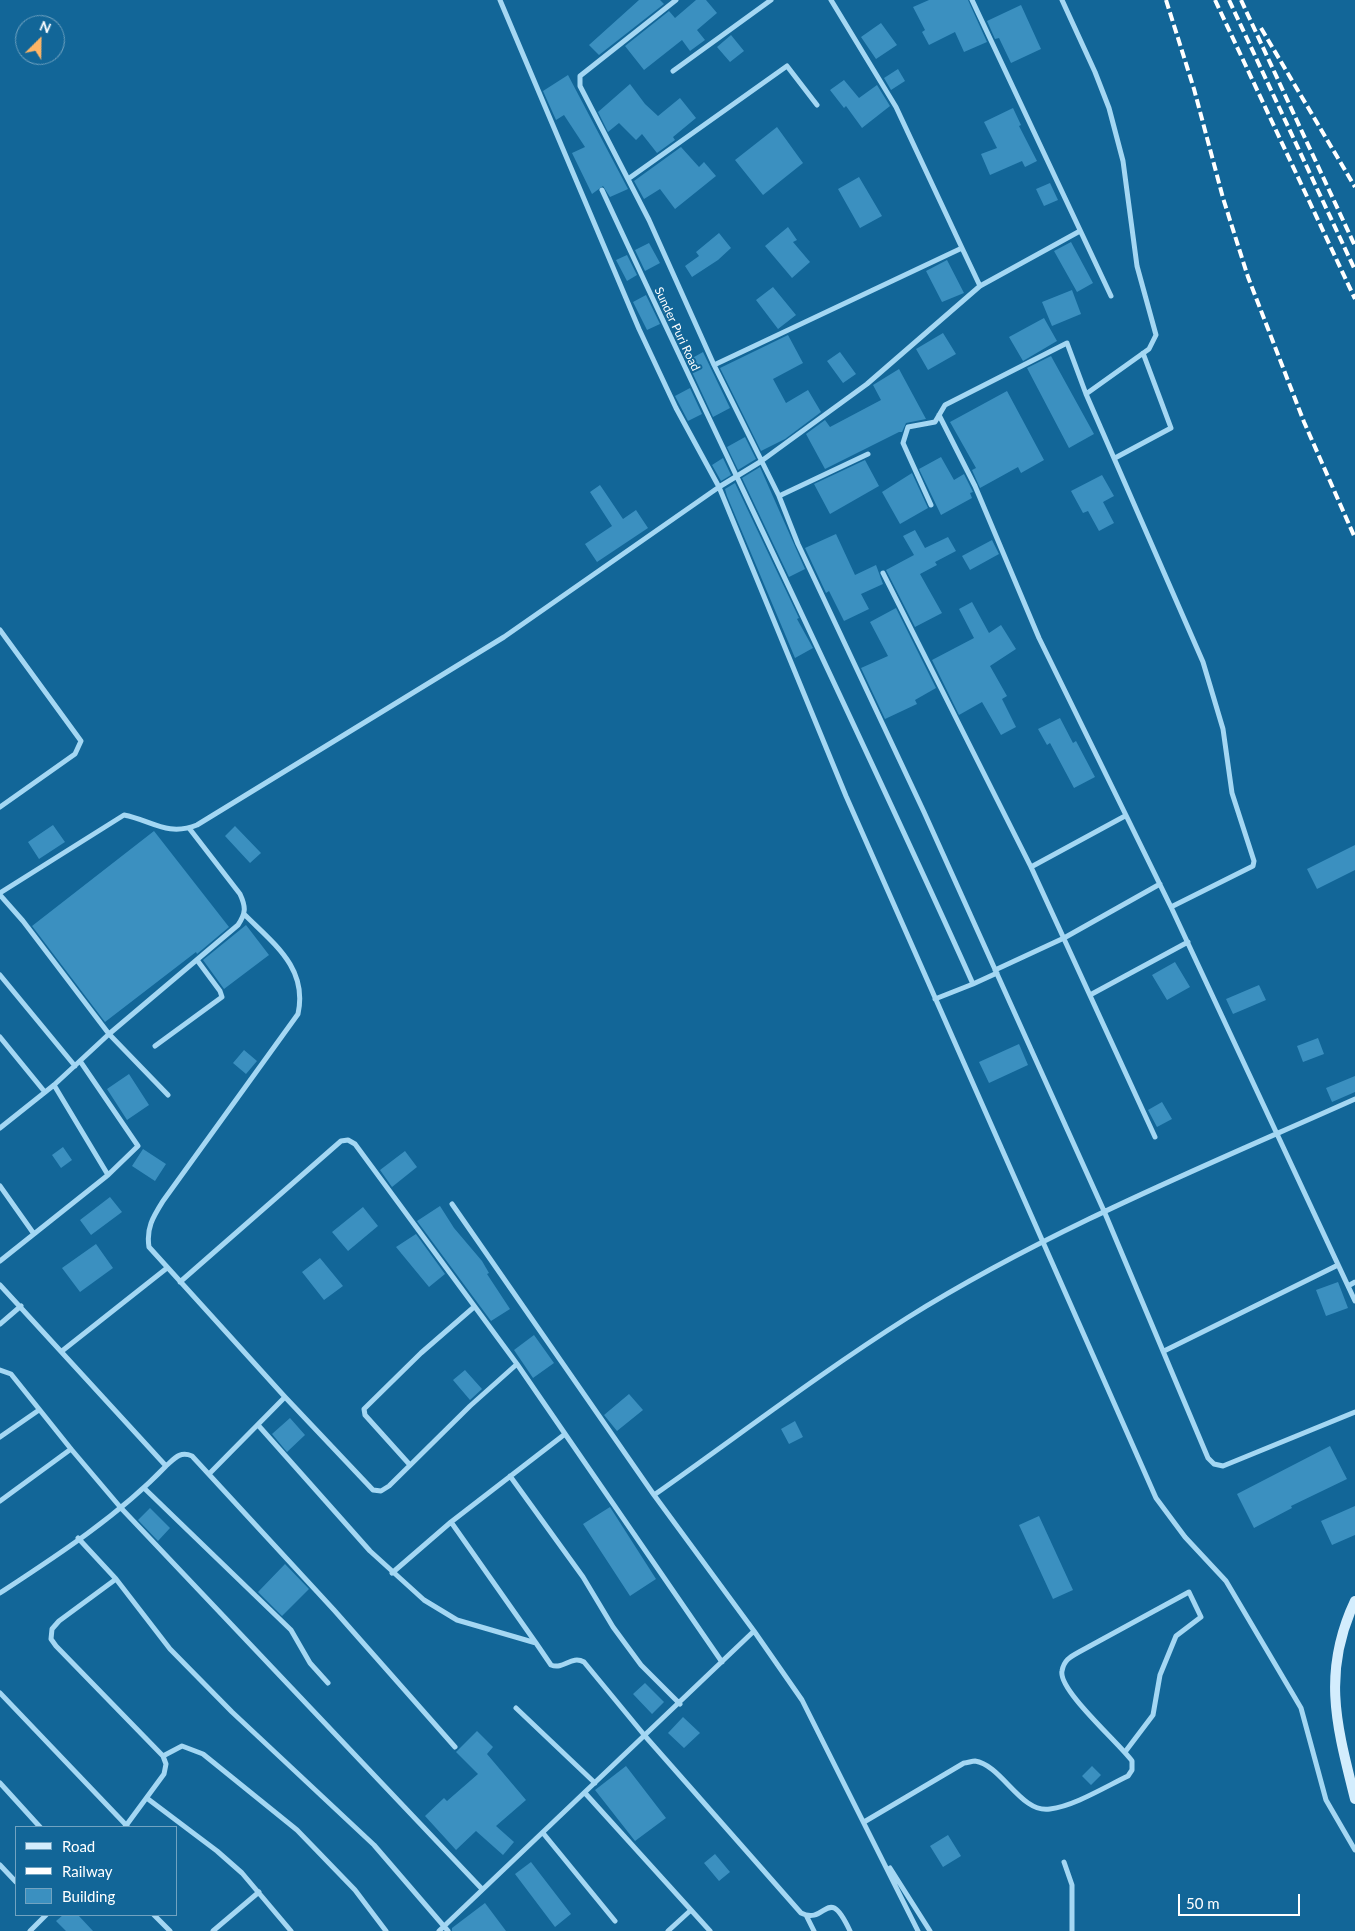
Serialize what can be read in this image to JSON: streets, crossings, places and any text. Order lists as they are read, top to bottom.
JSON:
{
  "streets": {
    "street": ["Sunder Puri Road"]
  },
  "legend": ["Road", "Railway", "Building"],
  "scale_bar": "50 m",
  "north": "top right"
}
